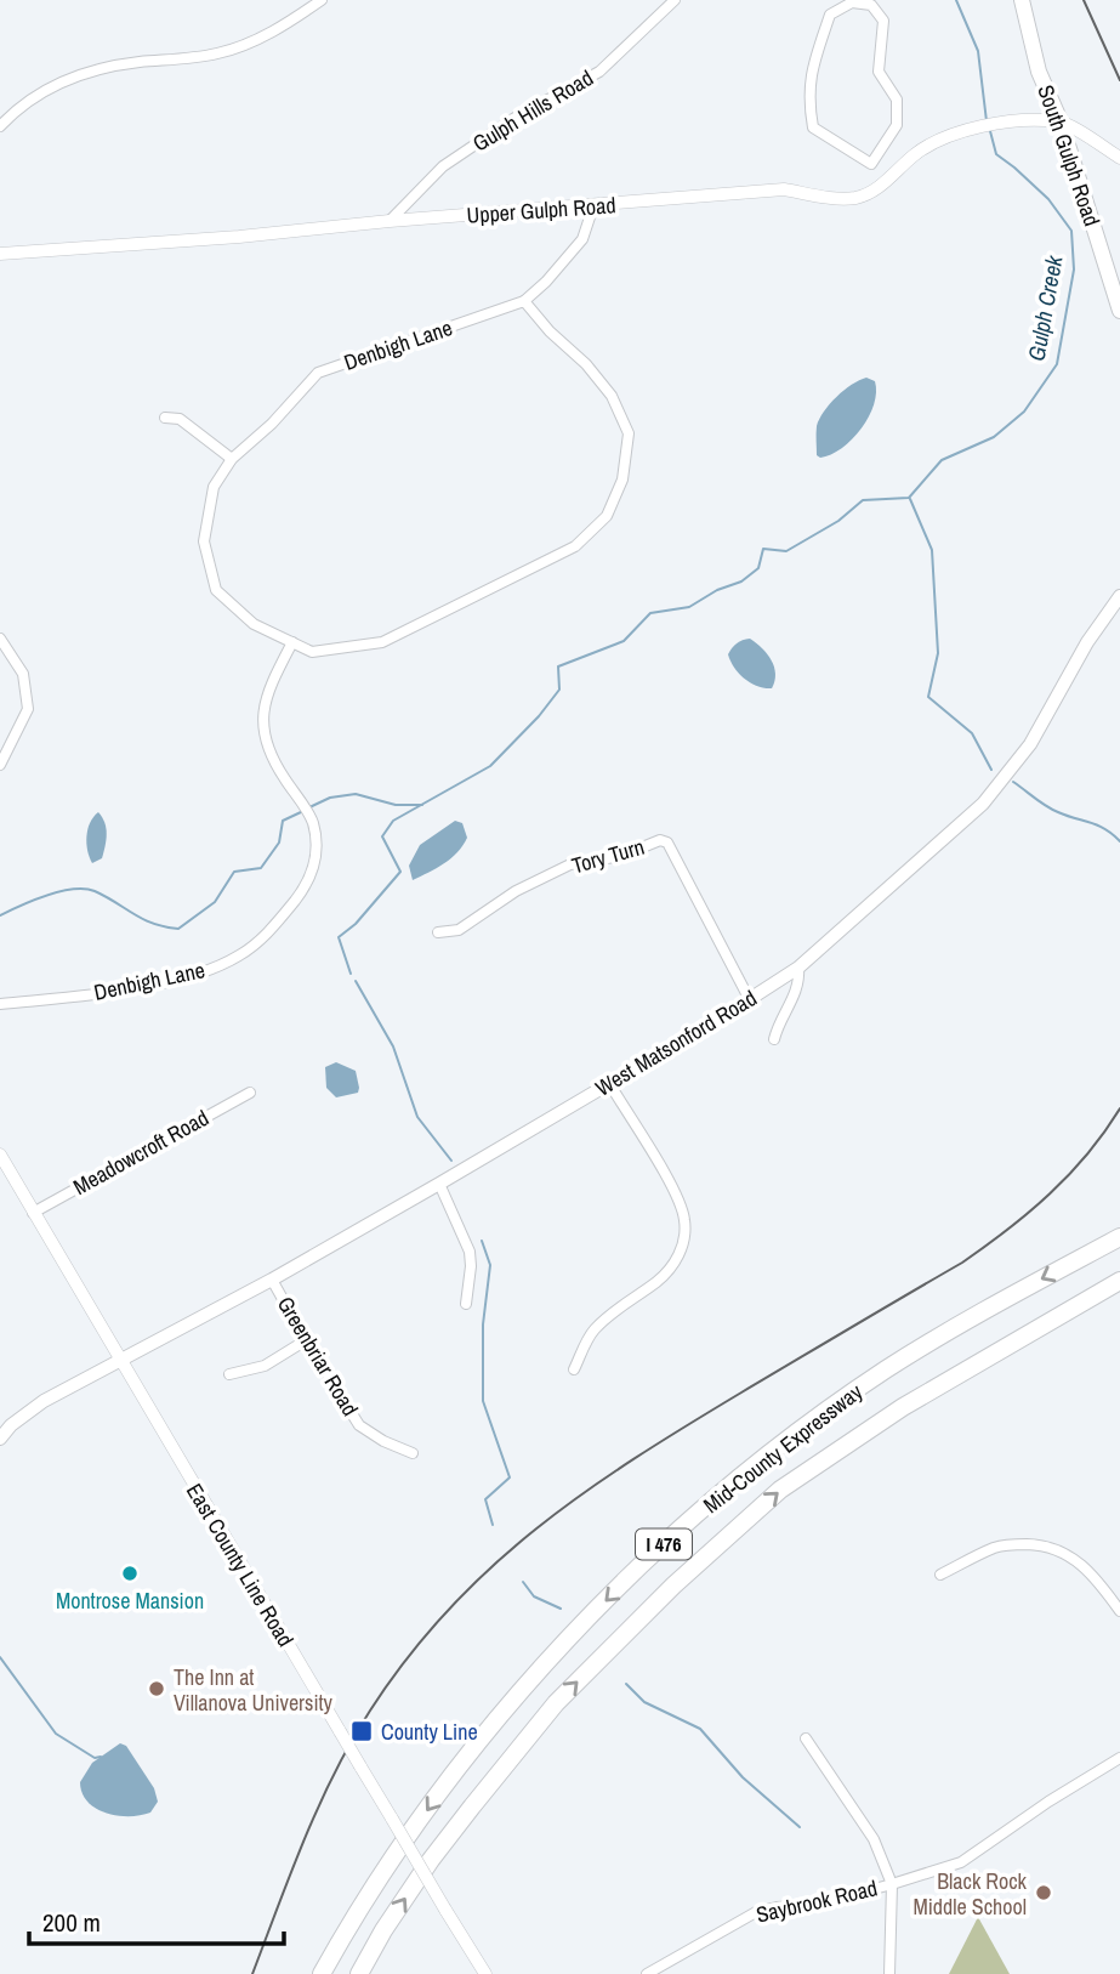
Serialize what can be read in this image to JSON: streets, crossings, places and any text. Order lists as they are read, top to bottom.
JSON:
{
  "streets": {
    "highway": ["Mid-County Expressway", "I 476"],
    "main road": ["South Gulph Road", "West Matsonford Road"],
    "street": [
      "Gulph Hills Road",
      "Upper Gulph Road",
      "Denbigh Lane",
      "Tory Turn",
      "Meadowcroft Road",
      "Greenbriar Road",
      "East County Line Road",
      "Saybrook Road"
    ]
  },
  "crossings": [
    ["Gulph Hills Road", "Upper Gulph Road"],
    ["South Gulph Road", "Upper Gulph Road"],
    ["Upper Gulph Road", "Denbigh Lane"],
    ["Tory Turn", "West Matsonford Road"],
    ["West Matsonford Road", "Greenbriar Road"],
    ["West Matsonford Road", "East County Line Road"],
    ["Meadowcroft Road", "East County Line Road"]
  ],
  "water": ["Gulph Creek"],
  "places": {
    "other": ["Montrose Mansion", "The Inn at Villanova University", "Black Rock Middle School"],
    "transit": ["County Line"]
  },
  "scale_bar": "200 m"
}
